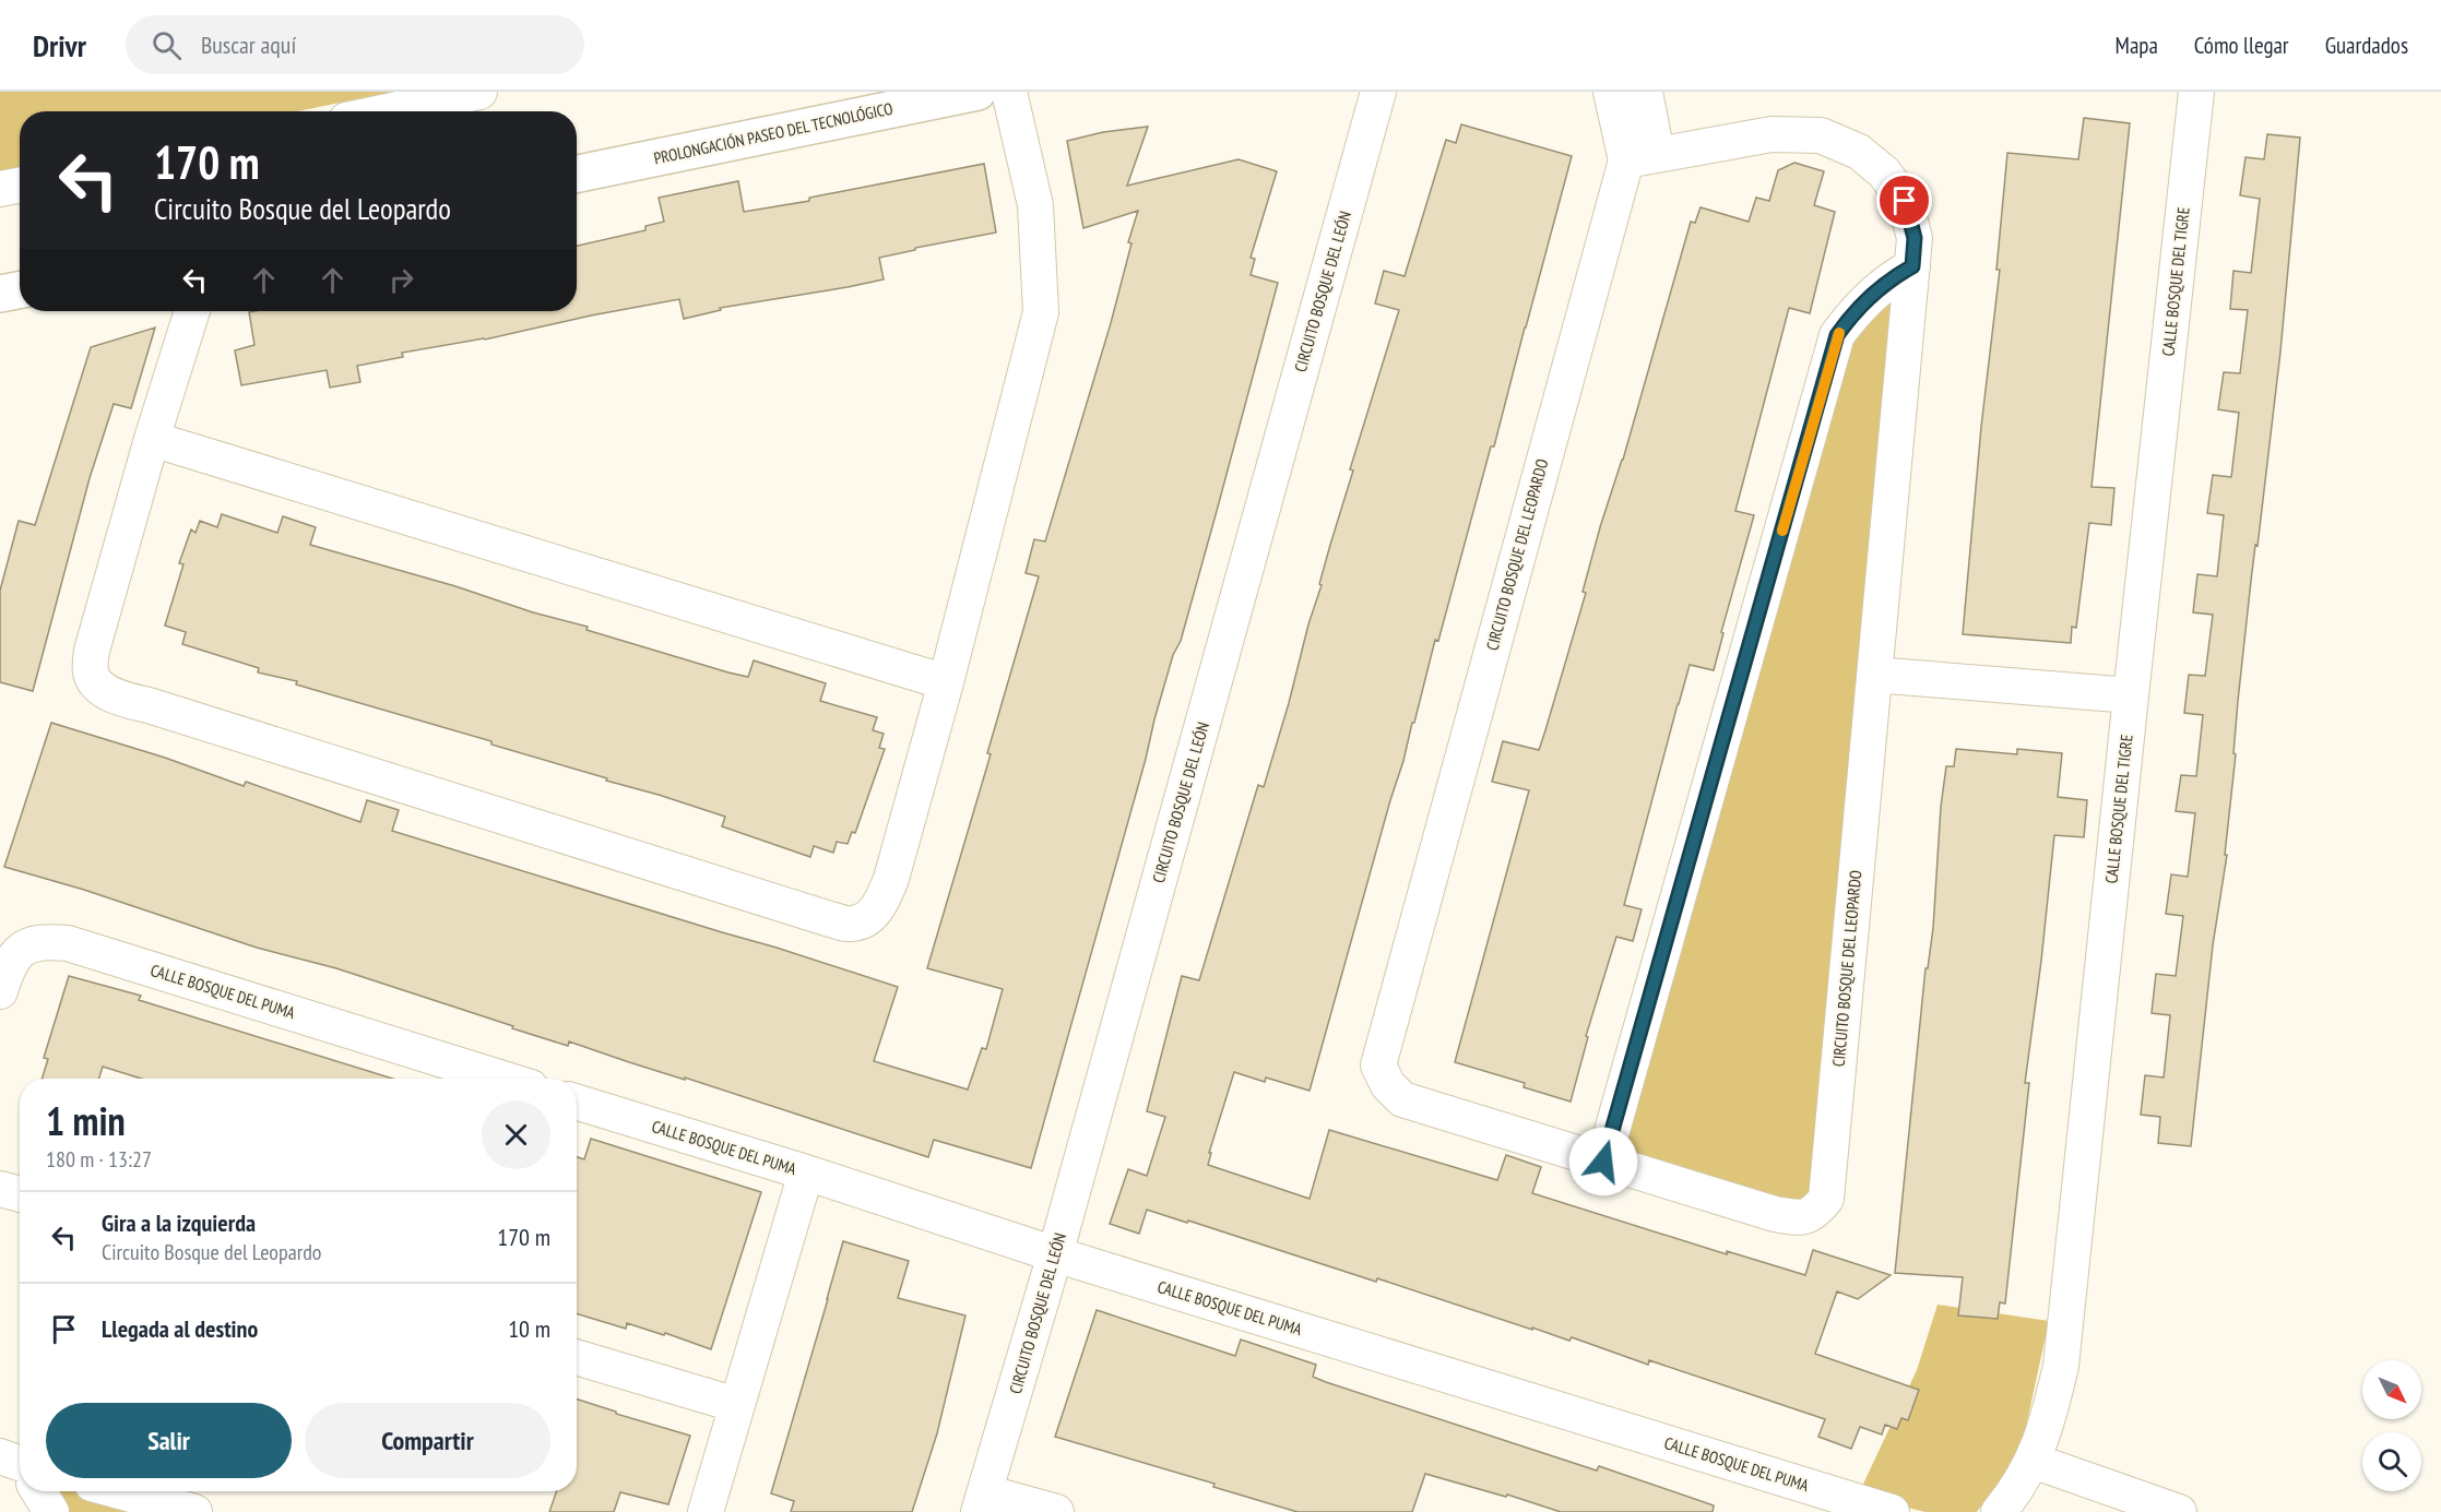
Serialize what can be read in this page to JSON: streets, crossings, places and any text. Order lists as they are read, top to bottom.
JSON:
{
  "streets": {
    "street": [
      "PROLONGACIÓN PASEO DEL TECNOLÓGICO",
      "CALLE BOSQUE DEL TIGRE",
      "CIRCUITO BOSQUE DEL LEÓN",
      "CIRCUITO BOSQUE DEL LEOPARDO",
      "CALLE BOSQUE DEL PUMA"
    ]
  },
  "crossings": [
    ["CIRCUITO BOSQUE DEL LEÓN", "CALLE BOSQUE DEL PUMA"]
  ],
  "north": "bottom right",
  "page": {
    "header": "Drivr",
    "search": "Buscar aquí",
    "nav": ["Mapa", "Cómo llegar", "Guardados"],
    "turn": ["170 m", "Circuito Bosque del Leopardo"],
    "heading": ["1 min", "180 m · 13:27"],
    "list": [
      {
        "name": "Gira a la izquierda",
        "note": "Circuito Bosque del Leopardo",
        "value": "170 m"
      },
      {
        "name": "Llegada al destino",
        "value": "10 m"
      }
    ],
    "buttons": ["Salir", "Compartir"]
  }
}
